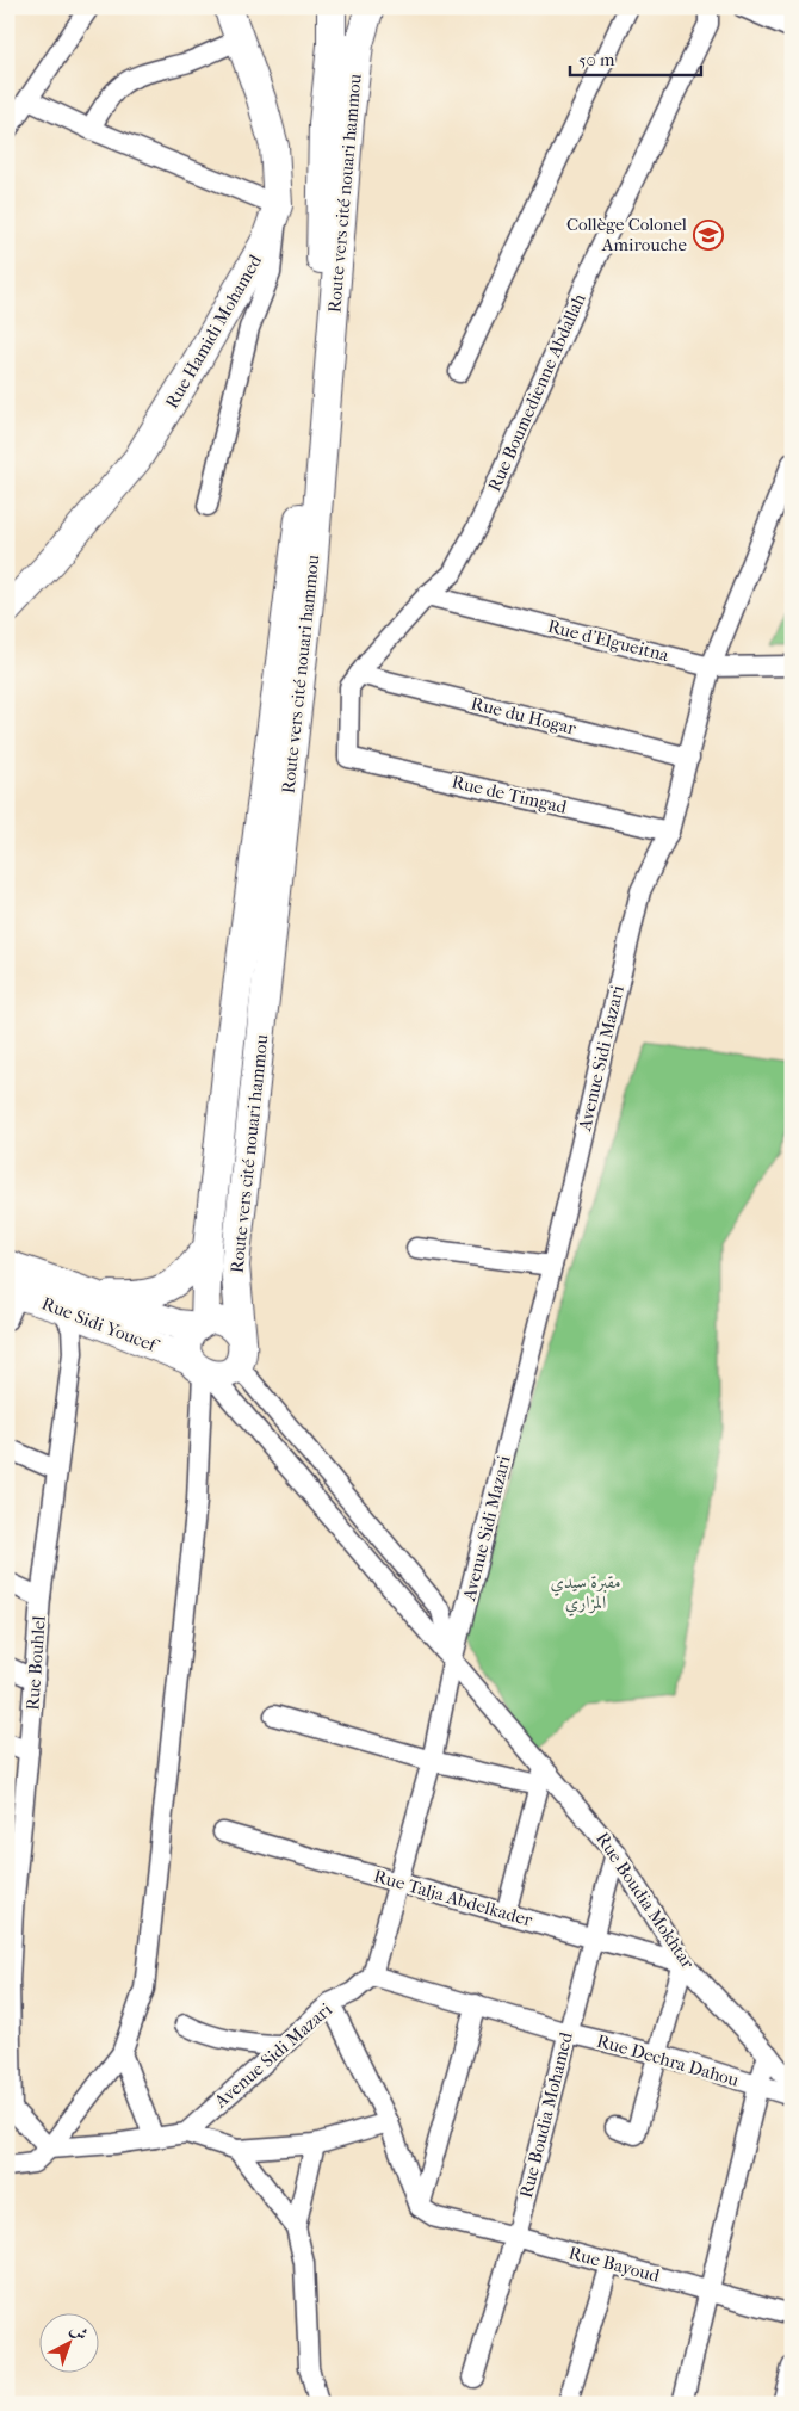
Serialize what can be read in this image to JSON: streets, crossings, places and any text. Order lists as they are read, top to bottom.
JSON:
{
  "streets": {
    "main road": ["Route vers cité nouari hammou", "Rue Hamidi Mohamed", "Rue Sidi Youcef"],
    "street": [
      "Rue Boumedienne Abdallah",
      "Rue d'Elgueitna",
      "Rue du Hogar",
      "Rue de Timgad",
      "Avenue Sidi Mazari",
      "Rue Bouhlel",
      "Rue Talja Abdelkader",
      "Rue Boudia Mokhtar",
      "Rue Dechra Dahou",
      "Rue Boudia Mohamed",
      "Rue Bayoud"
    ]
  },
  "crossings": [
    ["Route vers cité nouari hammou", "Rue Sidi Youcef"],
    ["Rue Boumedienne Abdallah", "Rue d'Elgueitna"],
    ["Rue Boumedienne Abdallah", "Rue du Hogar"],
    ["Rue Boumedienne Abdallah", "Rue de Timgad"],
    ["Rue d'Elgueitna", "Avenue Sidi Mazari"],
    ["Rue du Hogar", "Avenue Sidi Mazari"],
    ["Rue de Timgad", "Avenue Sidi Mazari"],
    ["Avenue Sidi Mazari", "Rue Talja Abdelkader"],
    ["Avenue Sidi Mazari", "Rue Boudia Mokhtar"],
    ["Avenue Sidi Mazari", "Rue Dechra Dahou"],
    ["Rue Sidi Youcef", "Rue Bouhlel"],
    ["Rue Talja Abdelkader", "Rue Boudia Mokhtar"],
    ["Rue Talja Abdelkader", "Rue Boudia Mohamed"],
    ["Rue Boudia Mokhtar", "Rue Boudia Mohamed"],
    ["Rue Dechra Dahou", "Rue Boudia Mohamed"],
    ["Rue Boudia Mohamed", "Rue Bayoud"]
  ],
  "parks": ["مقبرة سيدي المزاري"],
  "places": {
    "school or university": ["Collège Colonel Amirouche"]
  },
  "scale_bar": "50 m",
  "north": "top right"
}
